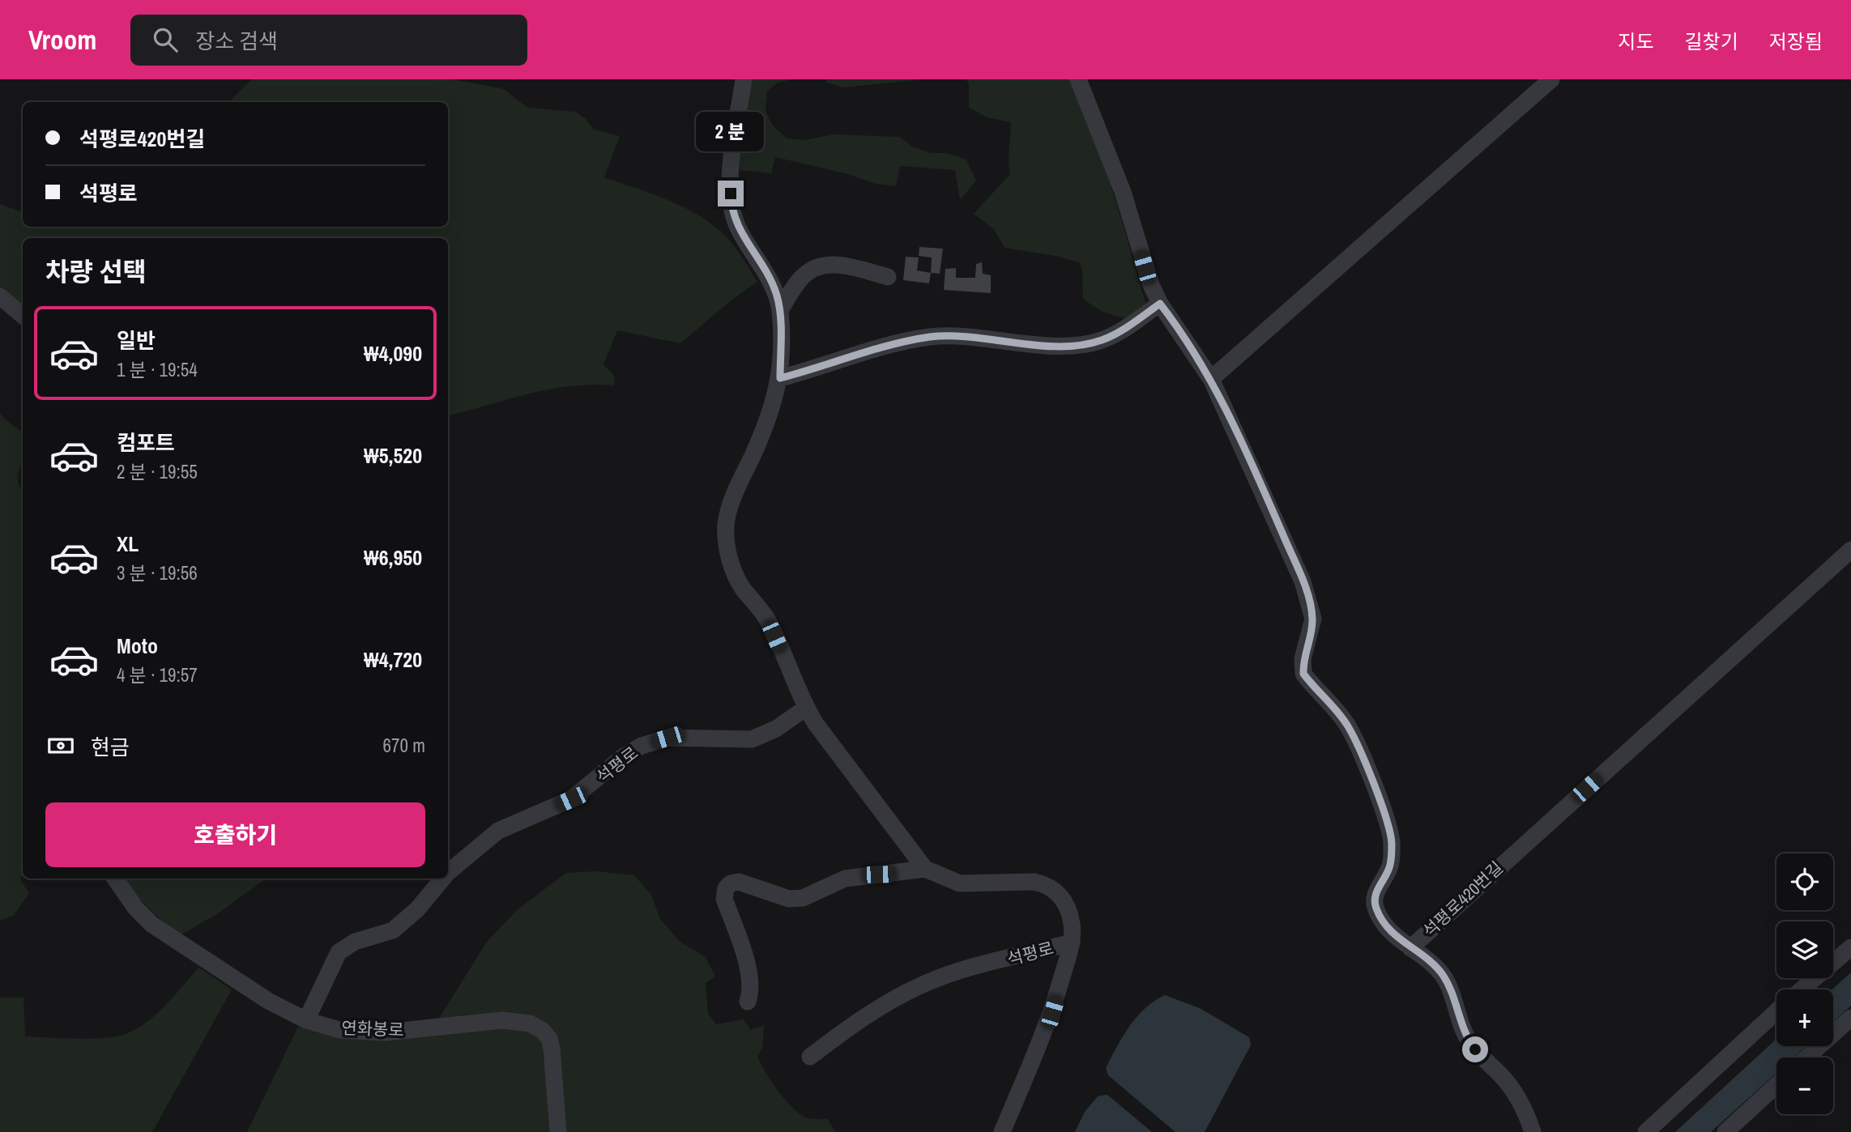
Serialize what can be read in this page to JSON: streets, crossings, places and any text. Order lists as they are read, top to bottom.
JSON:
{
  "streets": {
    "street": ["석평로", "석평로420번길", "연화봉로"]
  },
  "crossings": [
    ["석평로", "연화봉로"]
  ],
  "page": {
    "header": "Vroom",
    "search": "장소 검색",
    "nav": ["지도", "길찾기", "저장됨"],
    "banner": ["석평로420번길", "석평로"],
    "bubble": "2 분",
    "heading": "차량 선택",
    "list": [
      {
        "name": "일반",
        "note": "1 분 · 19:54",
        "value": "₩4,090"
      },
      {
        "name": "컴포트",
        "note": "2 분 · 19:55",
        "value": "₩5,520"
      },
      {
        "name": "XL",
        "note": "3 분 · 19:56",
        "value": "₩6,950"
      },
      {
        "name": "Moto",
        "note": "4 분 · 19:57",
        "value": "₩4,720"
      }
    ],
    "pay": ["현금", "670 m"],
    "buttons": "호출하기",
    "map_buttons": ["+", "−"]
  }
}
